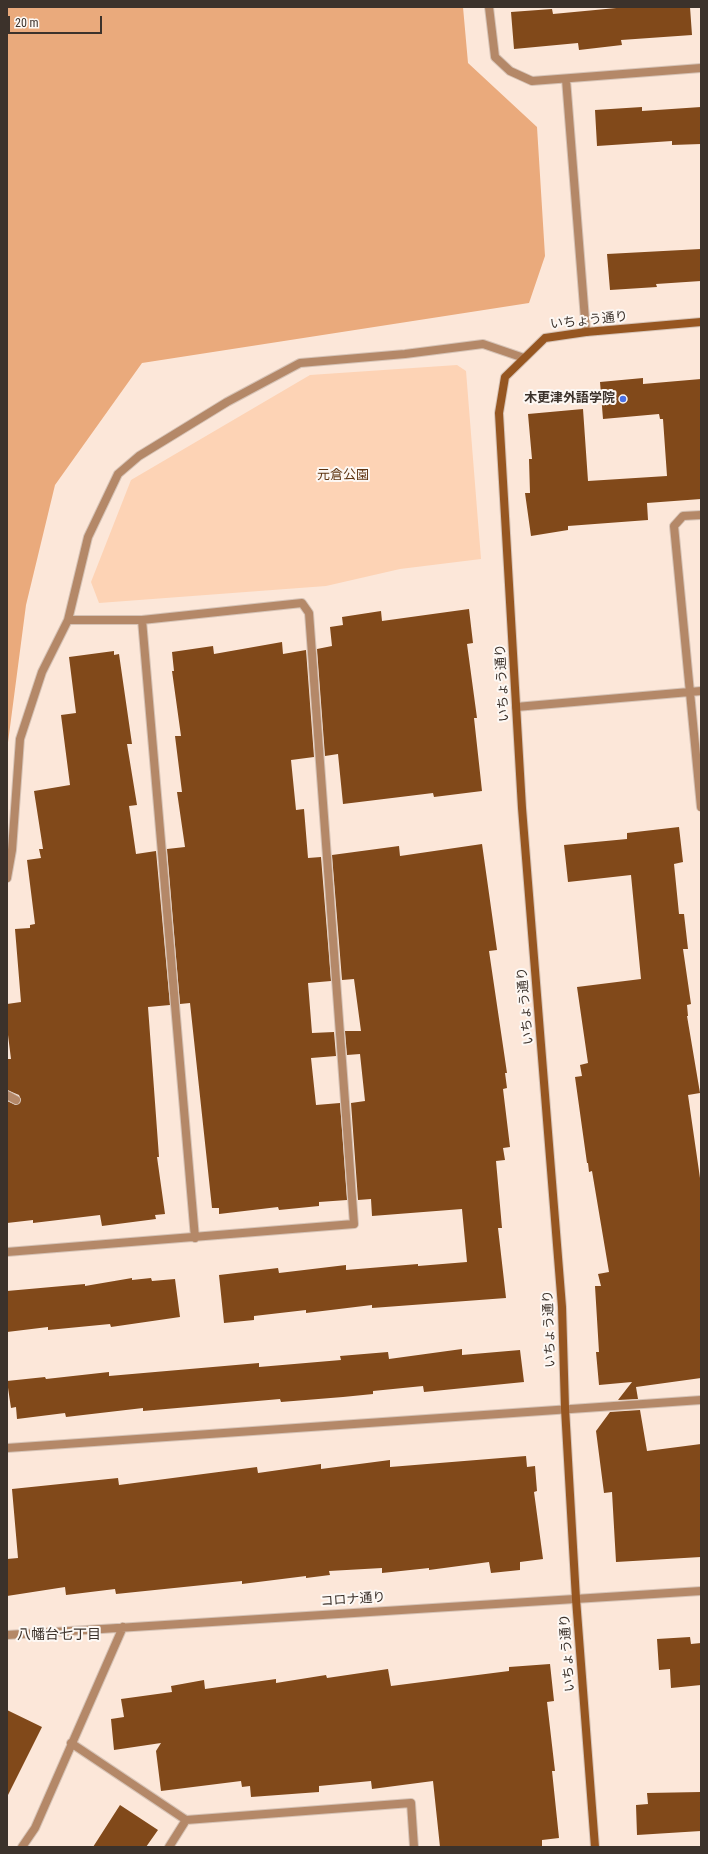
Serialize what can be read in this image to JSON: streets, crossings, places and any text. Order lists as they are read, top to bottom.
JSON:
{
  "streets": {
    "street": ["いちょう通り", "コロナ通り"]
  },
  "crossings": [
    ["いちょう通り", "コロナ通り"]
  ],
  "districts": ["八幡台七丁目"],
  "parks": ["元倉公園"],
  "places": ["木更津外語学院"],
  "scale_bar": "20 m"
}
